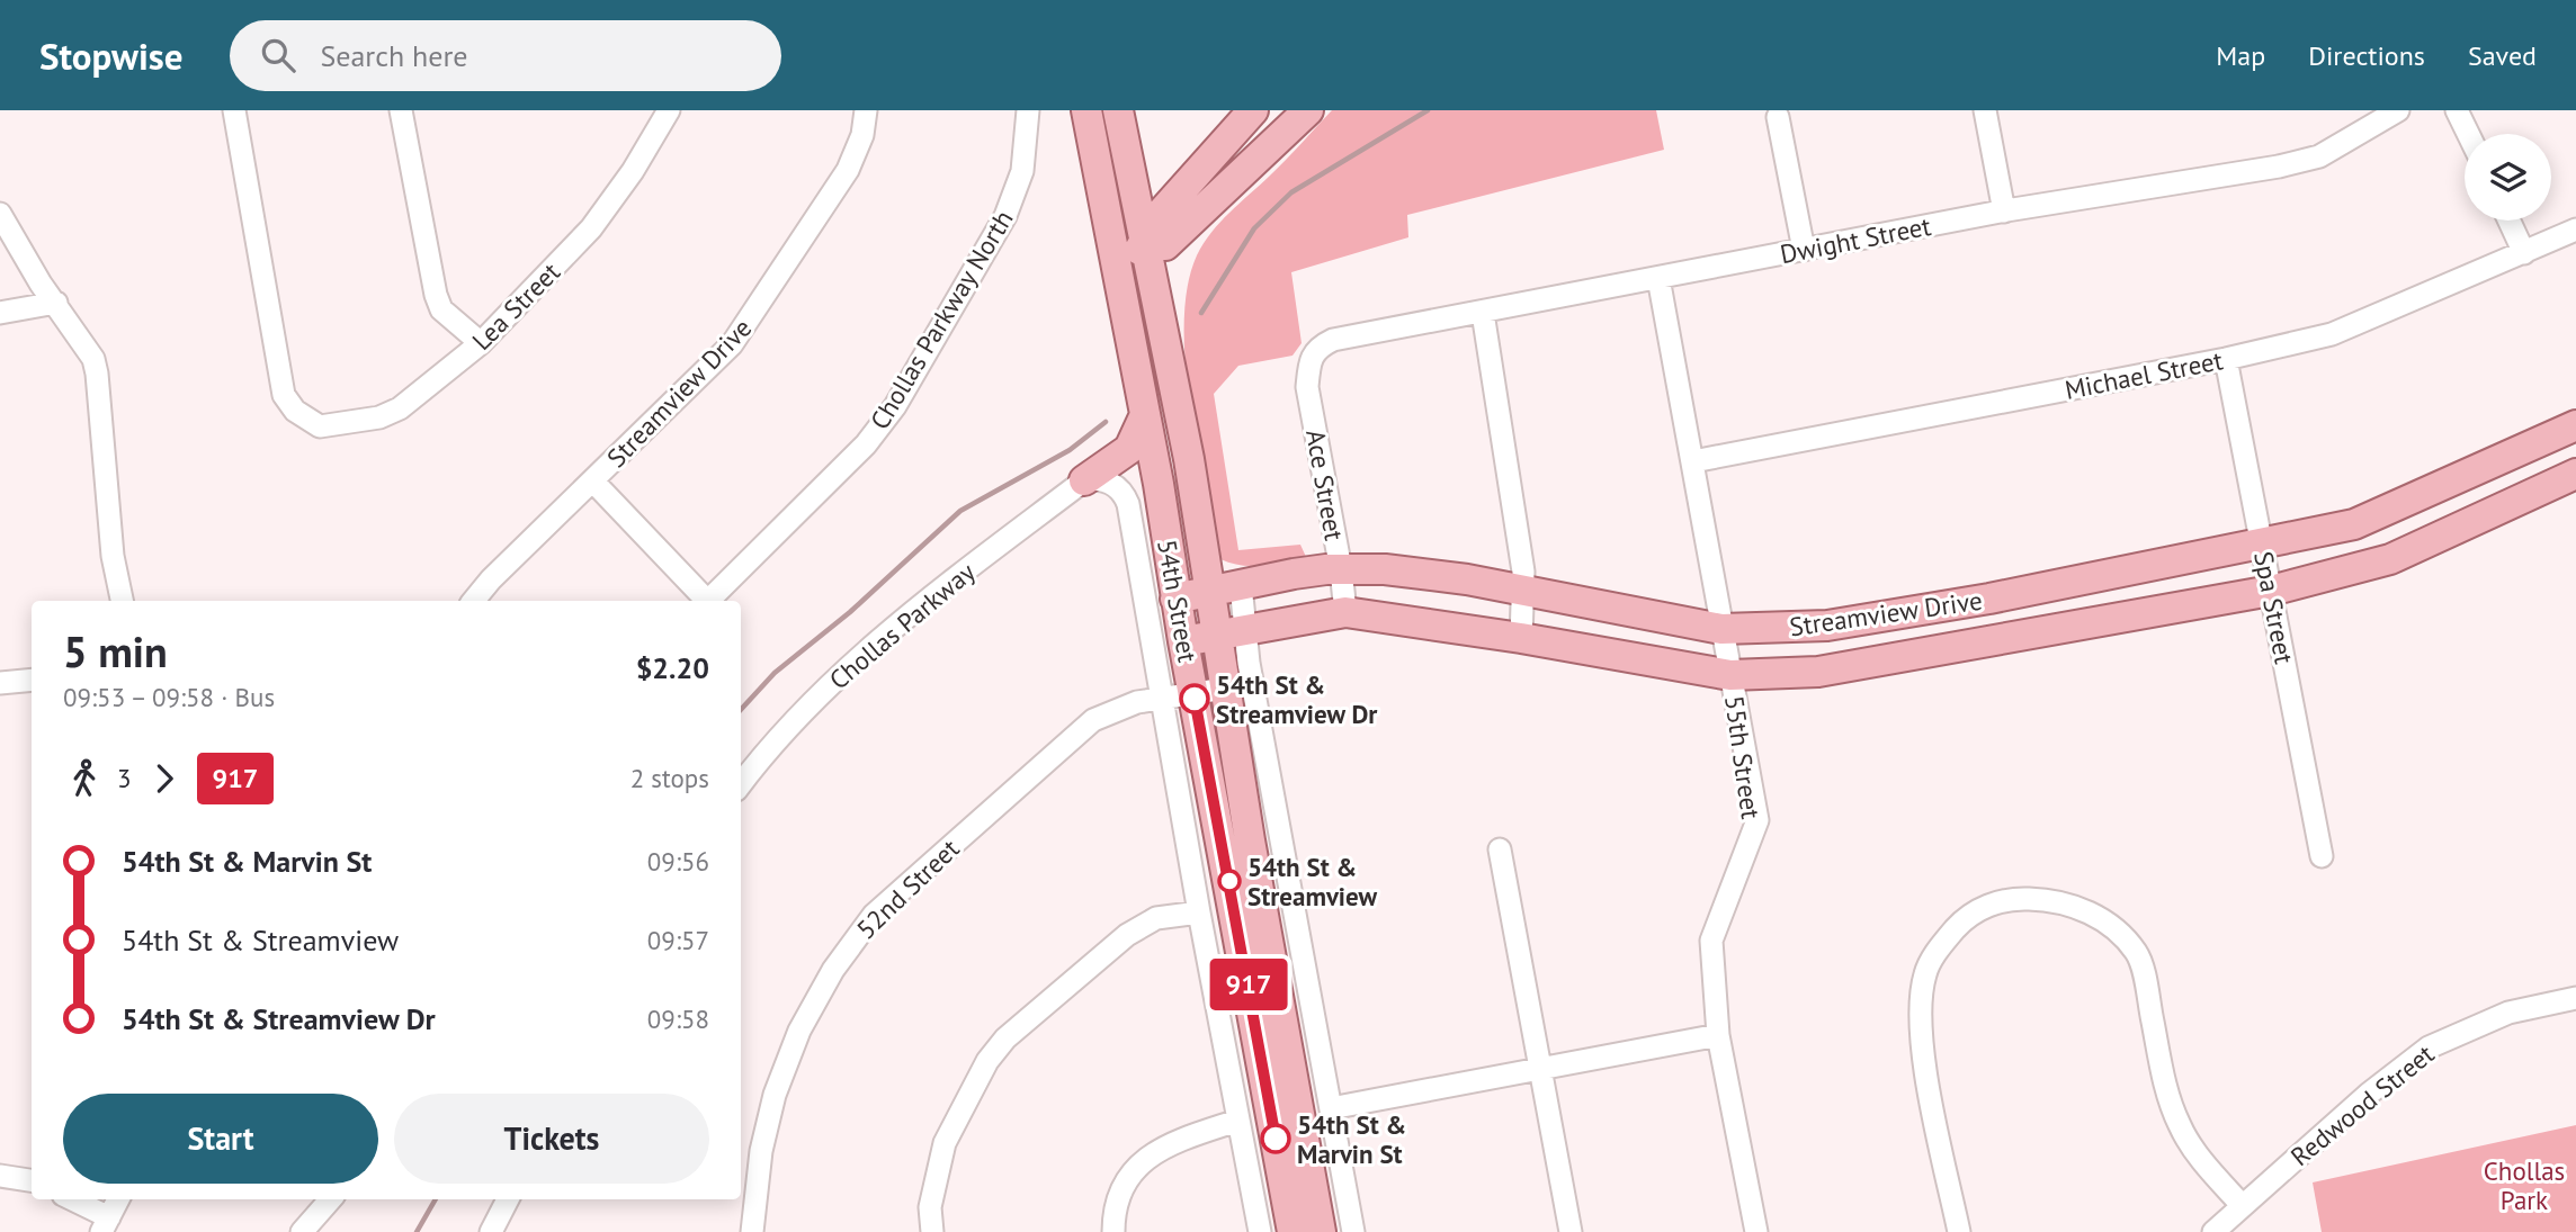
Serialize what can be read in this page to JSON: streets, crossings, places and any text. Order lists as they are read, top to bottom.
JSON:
{
  "streets": {
    "main road": ["Streamview Drive", "54th Street"],
    "street": [
      "Dwight Street",
      "Lea Street",
      "Chollas Parkway North",
      "Michael Street",
      "Ace Street",
      "Spa Street",
      "Chollas Parkway",
      "55th Street",
      "52nd Street",
      "Redwood Street"
    ]
  },
  "crossings": [
    ["Dwight Street", "Ace Street"],
    ["Dwight Street", "55th Street"],
    ["Michael Street", "Spa Street"],
    ["Michael Street", "55th Street"],
    ["Streamview Drive", "Ace Street"],
    ["Streamview Drive", "54th Street"],
    ["Streamview Drive", "Spa Street"],
    ["Streamview Drive", "55th Street"],
    ["54th Street", "52nd Street"]
  ],
  "parks": ["Chollas Park"],
  "places": ["54th St & Streamview Dr", "54th St & Streamview", "54th St & Marvin St"],
  "lines": ["bus line 917"],
  "page": {
    "header": "Stopwise",
    "search": "Search here",
    "nav": ["Map", "Directions", "Saved"],
    "on_map": "917",
    "heading": ["5 min", "09:53 – 09:58 · Bus", "$2.20"],
    "legs": ["3", "917", "2 stops"],
    "list": [
      {
        "name": "54th St & Marvin St",
        "value": "09:56"
      },
      {
        "name": "54th St & Streamview",
        "value": "09:57"
      },
      {
        "name": "54th St & Streamview Dr",
        "value": "09:58"
      }
    ],
    "buttons": ["Start", "Tickets"]
  }
}
